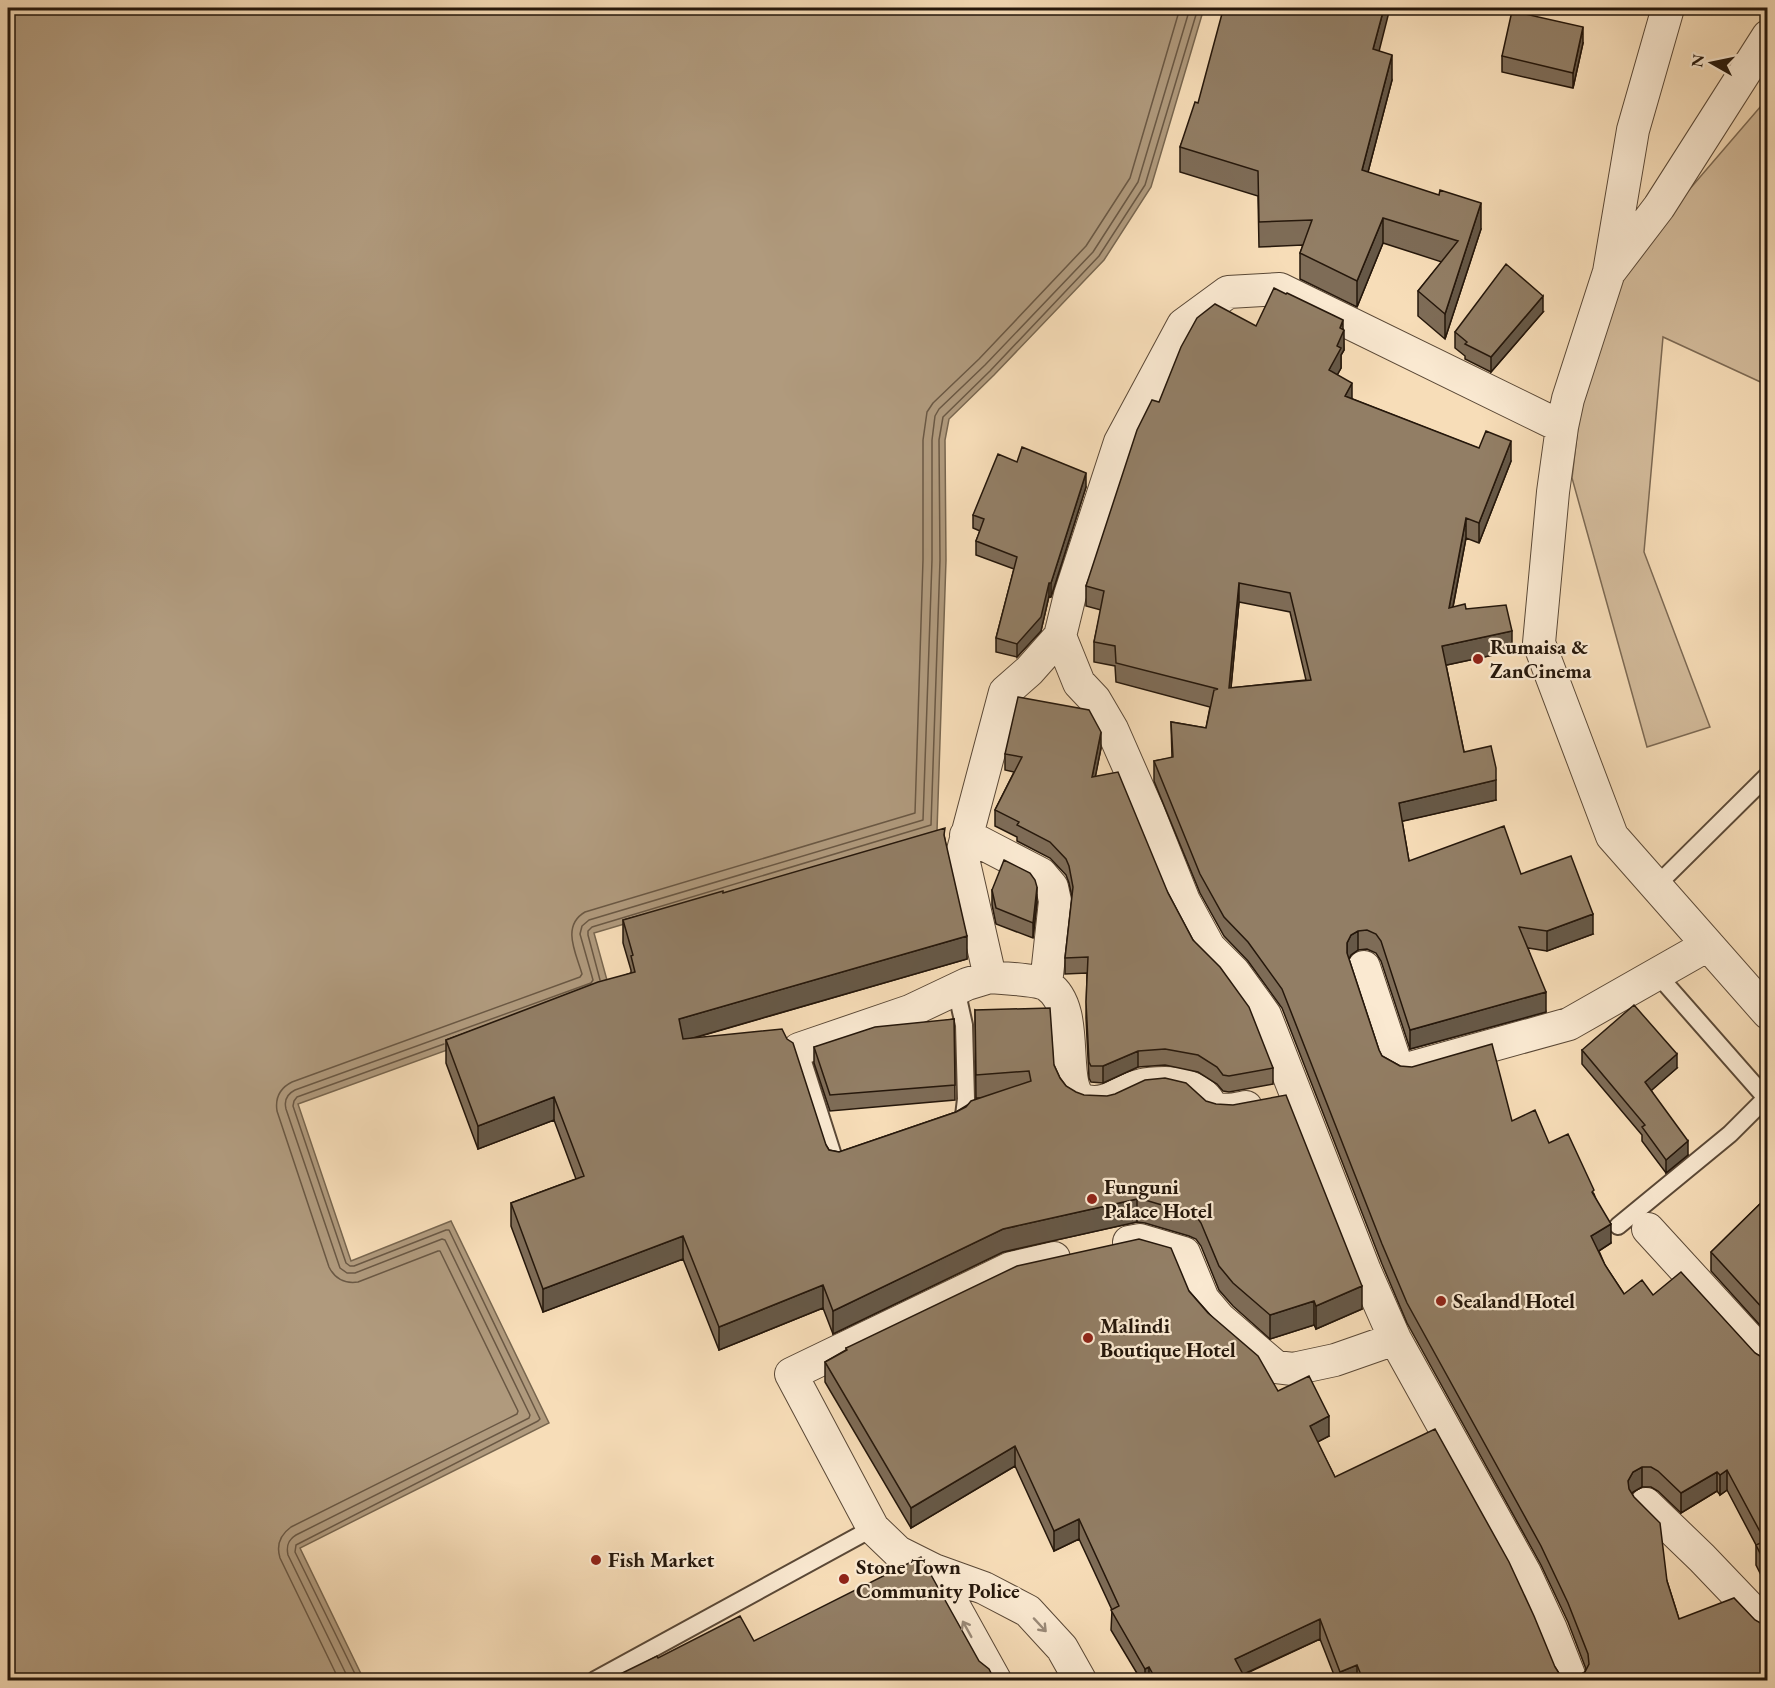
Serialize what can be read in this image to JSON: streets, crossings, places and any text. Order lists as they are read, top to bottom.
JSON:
{
  "places": [
    "Rumaisa & ZanCinema",
    "Funguni Palace Hotel",
    "Sealand Hotel",
    "Malindi Boutique Hotel",
    "Fish Market",
    "Stone Town Community Police"
  ],
  "north": "left"
}
